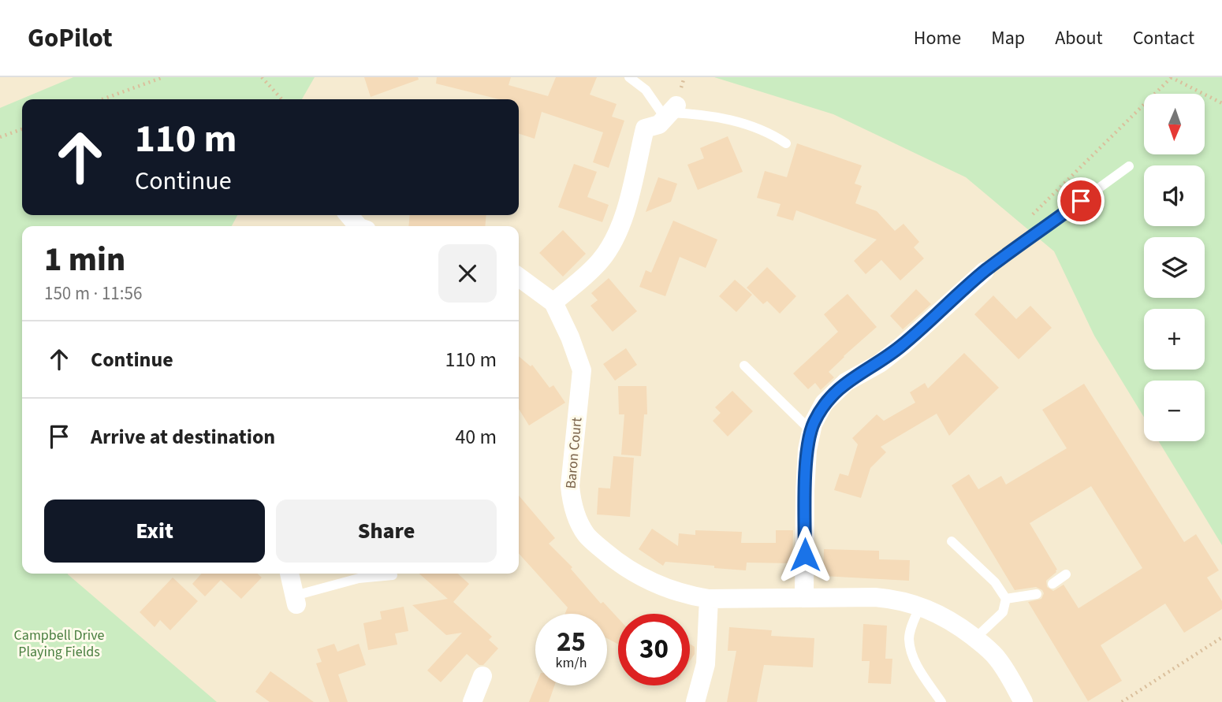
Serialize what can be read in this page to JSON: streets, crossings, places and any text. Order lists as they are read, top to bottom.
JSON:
{
  "streets": {
    "street": ["Baron Court"]
  },
  "parks": ["Campbell Drive Playing Fields"],
  "north": "bottom",
  "page": {
    "header": "GoPilot",
    "nav": [
      "Home",
      "Map",
      "About",
      "Contact"
    ],
    "map_buttons": ["+", "−"],
    "turn": ["110 m", "Continue"],
    "heading": ["1 min", "150 m · 11:56"],
    "list": [
      {
        "name": "Continue",
        "value": "110 m"
      },
      {
        "name": "Arrive at destination",
        "value": "40 m"
      }
    ],
    "buttons": ["Exit", "Share"],
    "speed": "25 km/h",
    "limit": "30"
  }
}
